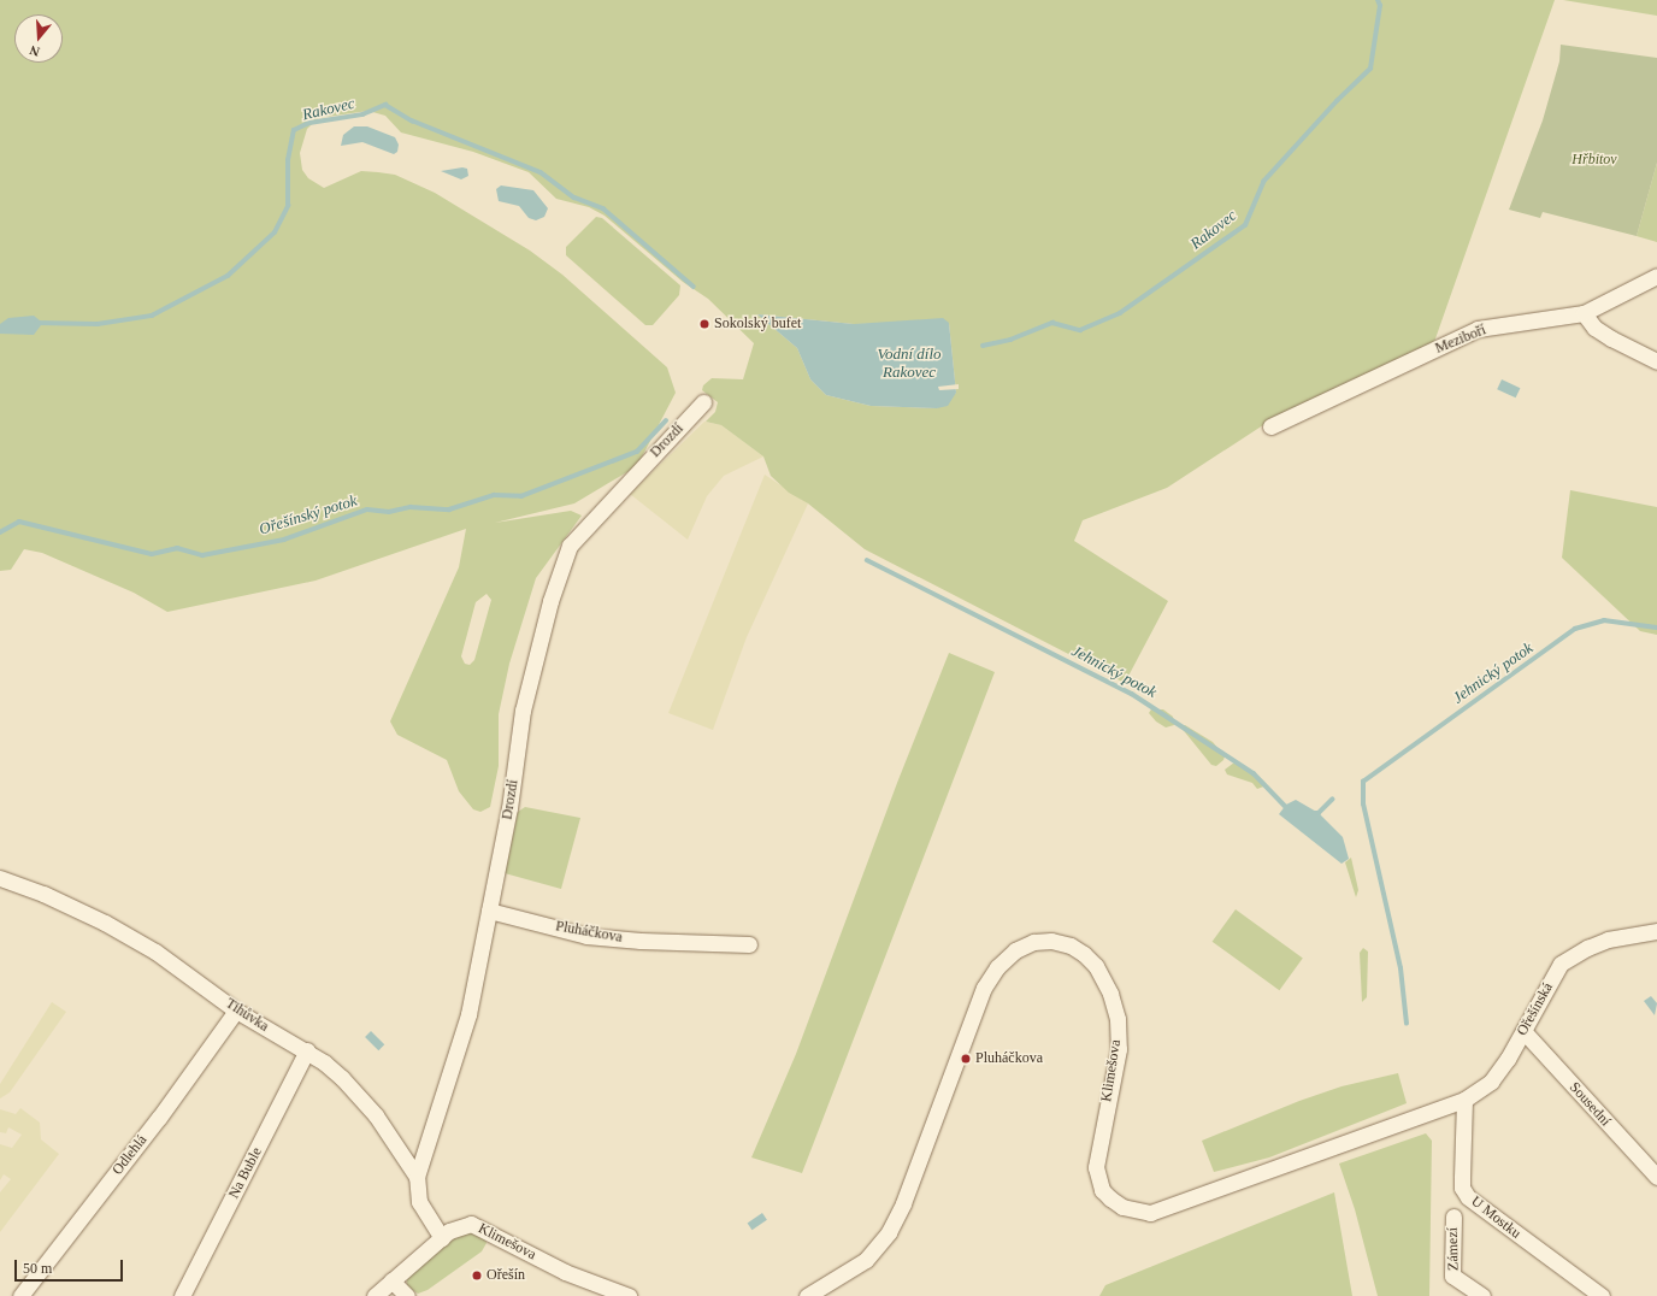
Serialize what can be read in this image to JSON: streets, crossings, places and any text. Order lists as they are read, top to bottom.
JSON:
{
  "streets": {
    "street": [
      "Meziboří",
      "Drozdí",
      "Pluháčkova",
      "Ořešínská",
      "Tihůvka",
      "Klimešova",
      "Sousední",
      "Odlehlá",
      "Na Buble",
      "U Mostku",
      "Zámezí"
    ]
  },
  "crossings": [
    ["Drozdí", "Pluháčkova"],
    ["Drozdí", "Tihůvka"],
    ["Drozdí", "Klimešova"],
    ["Ořešínská", "Klimešova"],
    ["Ořešínská", "Sousední"],
    ["Ořešínská", "U Mostku"],
    ["Tihůvka", "Odlehlá"],
    ["Tihůvka", "Na Buble"]
  ],
  "water": [
    "Rakovec",
    "Vodní dílo Rakovec",
    "Ořešínský potok",
    "Jehnický potok"
  ],
  "parks": ["Hřbitov"],
  "places": ["Sokolský bufet", "Pluháčkova", "Ořešín"],
  "scale_bar": "50 m",
  "north": "bottom"
}
